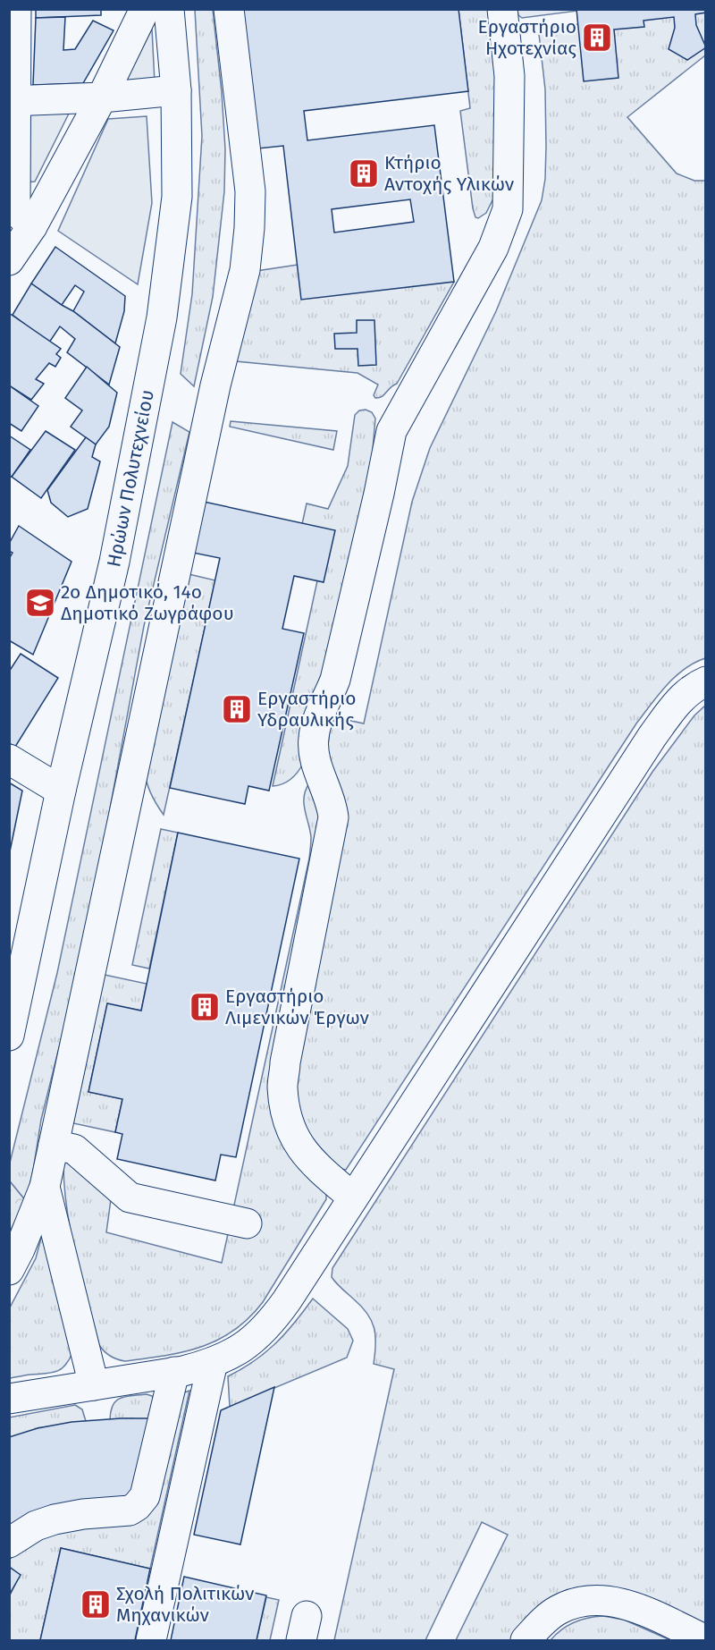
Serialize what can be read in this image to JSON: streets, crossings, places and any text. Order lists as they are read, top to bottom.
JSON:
{
  "streets": {
    "street": ["Ηρώων Πολυτεχνείου"]
  },
  "places": {
    "building": [
      "Εργαστήριο Ηχοτεχνίας",
      "Κτήριο Αντοχής Υλικών",
      "Εργαστήριο Υδραυλικής",
      "Εργαστήριο Λιμενικών Έργων",
      "Σχολή Πολιτικών Μηχανικών"
    ],
    "school or university": ["2ο Δημοτικό, 14ο Δημοτικό Ζωγράφου"]
  }
}
